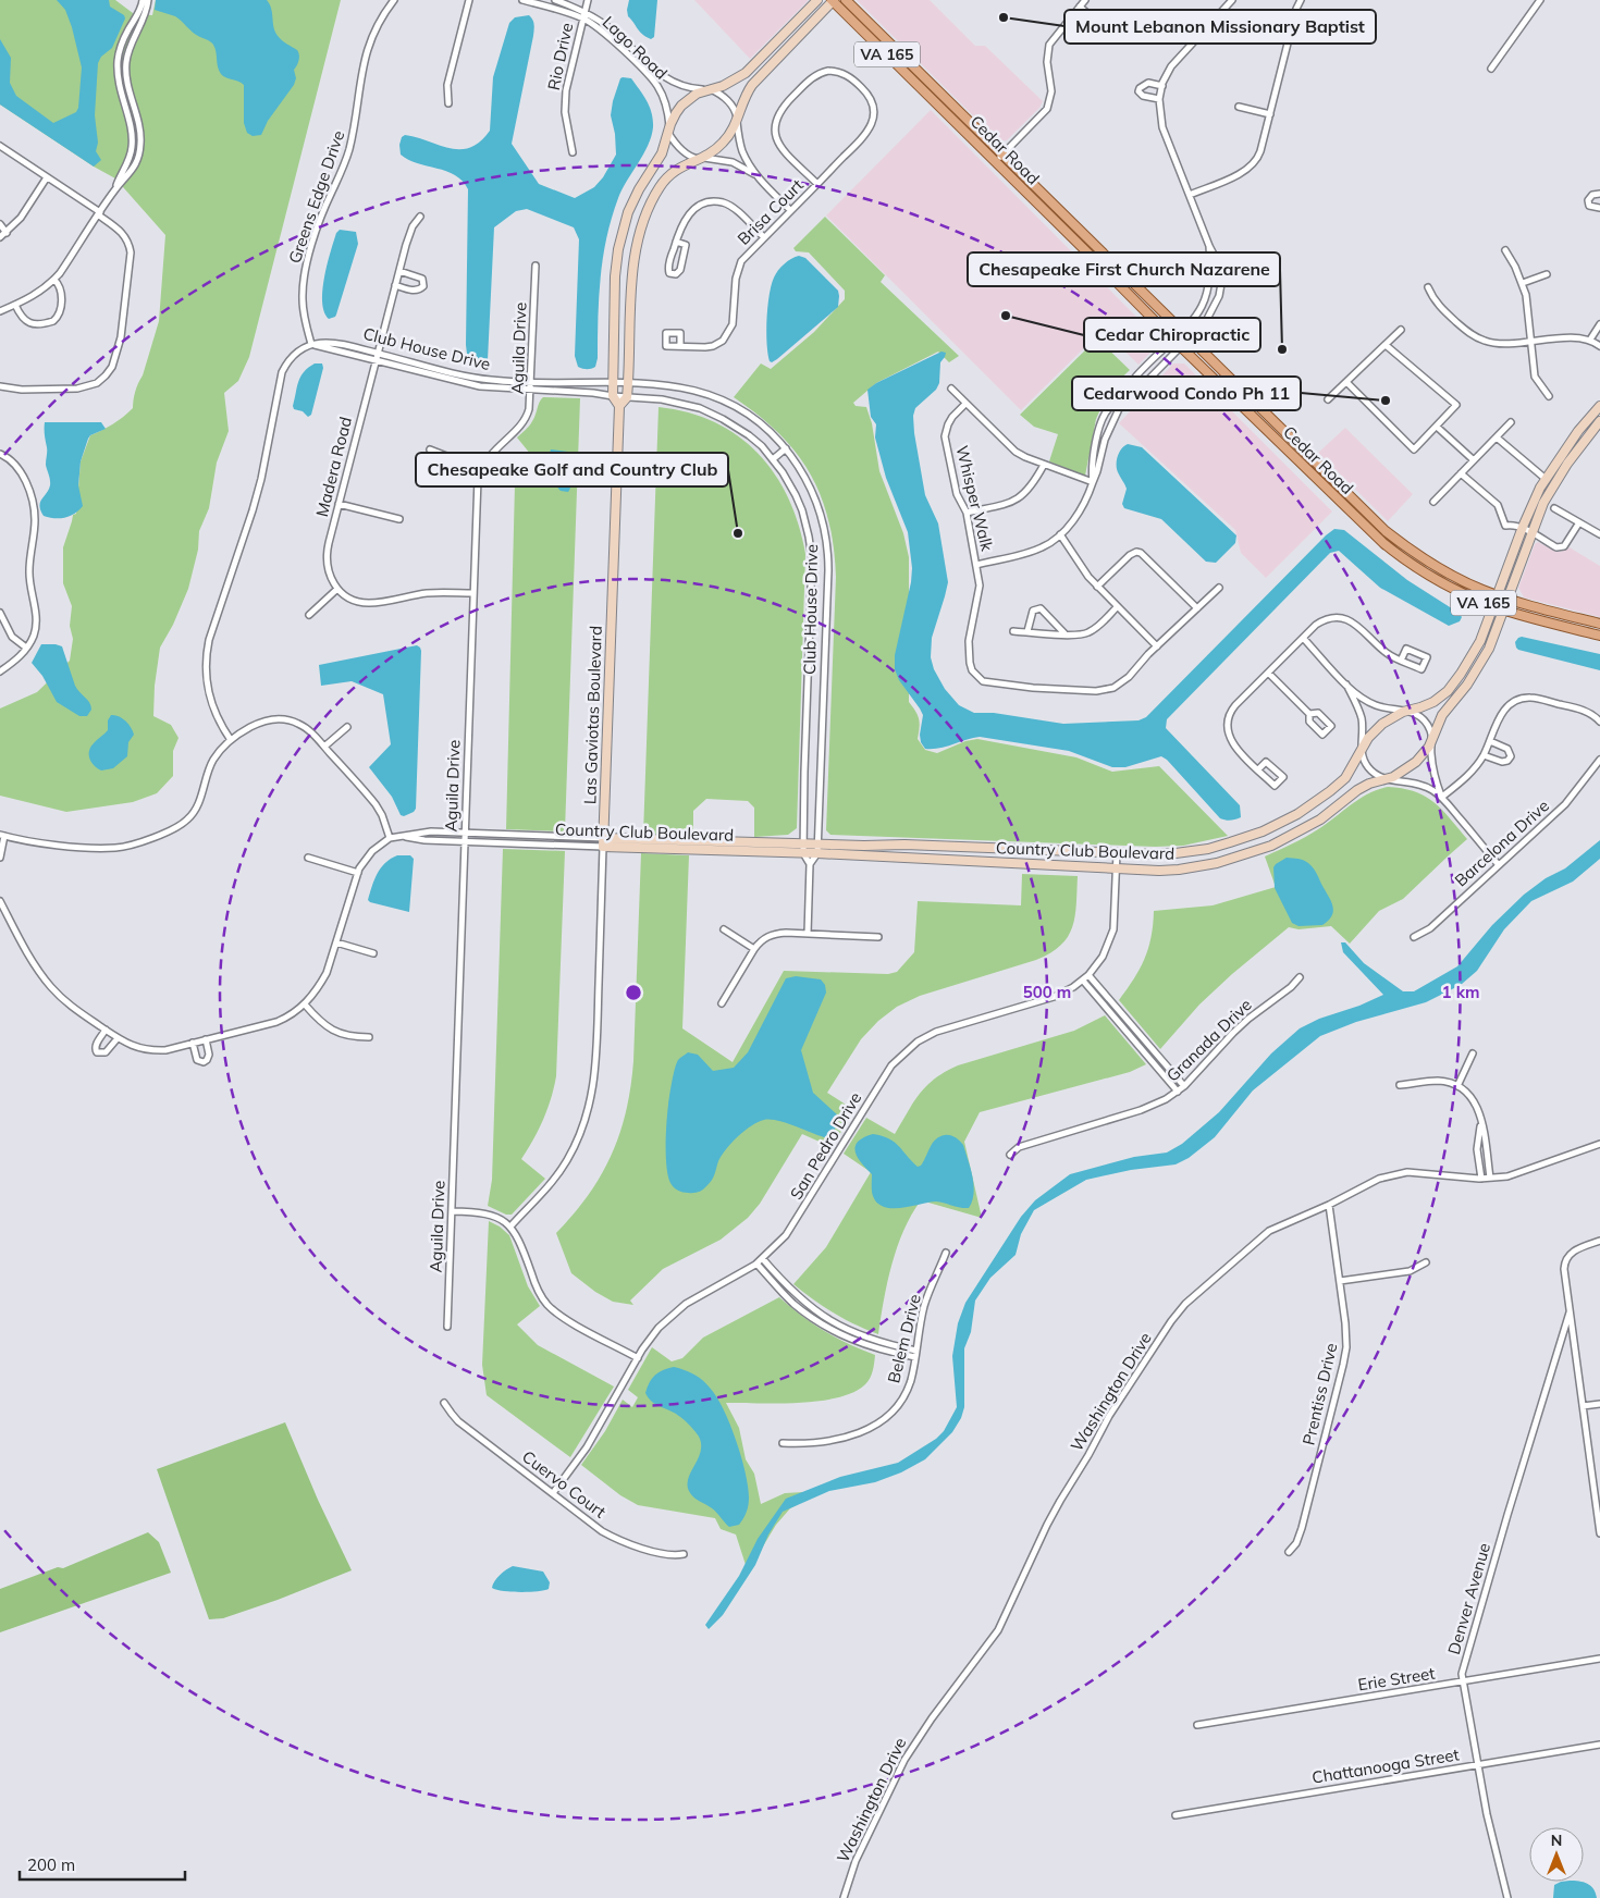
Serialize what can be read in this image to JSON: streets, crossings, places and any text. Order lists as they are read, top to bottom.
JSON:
{
  "streets": {
    "main road": ["VA 165", "Cedar Road"],
    "street": [
      "Lago Road",
      "Rio Drive",
      "Greens Edge Drive",
      "Brisa Court",
      "Aguila Drive",
      "Club House Drive",
      "Madera Road",
      "Whisper Walk",
      "Las Gaviotas Boulevard",
      "Country Club Boulevard",
      "Barcelona Drive",
      "Granada Drive",
      "San Pedro Drive",
      "Belem Drive",
      "Washington Drive",
      "Prentiss Drive",
      "Cuervo Court",
      "Denver Avenue",
      "Erie Street",
      "Chattanooga Street"
    ]
  },
  "crossings": [
    ["Lago Road", "Rio Drive"],
    ["Lago Road", "Brisa Court"],
    ["Cedar Road", "Country Club Boulevard"],
    ["Greens Edge Drive", "Club House Drive"],
    ["Aguila Drive", "Club House Drive"],
    ["Aguila Drive", "Country Club Boulevard"],
    ["Club House Drive", "Madera Road"],
    ["Club House Drive", "Country Club Boulevard"],
    ["Las Gaviotas Boulevard", "Country Club Boulevard"],
    ["Country Club Boulevard", "San Pedro Drive"],
    ["San Pedro Drive", "Cuervo Court"],
    ["Washington Drive", "Prentiss Drive"],
    ["Denver Avenue", "Erie Street"],
    ["Denver Avenue", "Chattanooga Street"]
  ],
  "places": [
    "Mount Lebanon Missionary Baptist",
    "Cedar Chiropractic",
    "Chesapeake First Church Nazarene",
    "Cedarwood Condo Ph 11",
    "Chesapeake Golf and Country Club"
  ],
  "scale_bar": "200 m",
  "north": "top",
  "rings": ["500 m", "1 km"]
}
